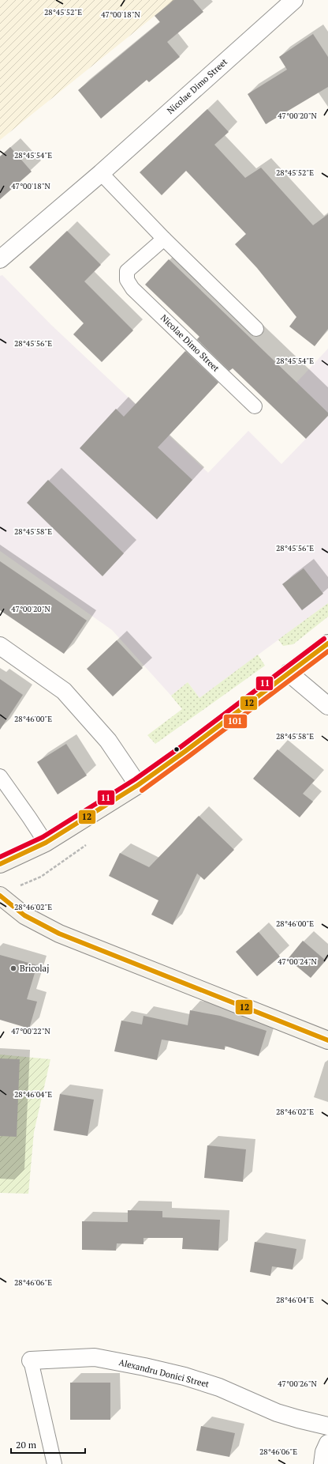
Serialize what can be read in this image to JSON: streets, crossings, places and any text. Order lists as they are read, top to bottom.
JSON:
{
  "streets": {
    "street": ["Nicolae Dimo Street", "Alexandru Donici Street"]
  },
  "places": ["Bricolaj"],
  "lines": ["transit line 11", "transit line 12", "transit line 101"],
  "scale_bar": "20 m",
  "coordinates": [
    "28°45'52\"E",
    "47°00'18\"N",
    "47°00'20\"N",
    "28°45'54\"E",
    "28°45'56\"E",
    "28°45'58\"E",
    "28°46'00\"E",
    "28°46'02\"E",
    "47°00'24\"N",
    "47°00'22\"N",
    "28°46'04\"E",
    "28°46'06\"E",
    "47°00'26\"N"
  ]
}
